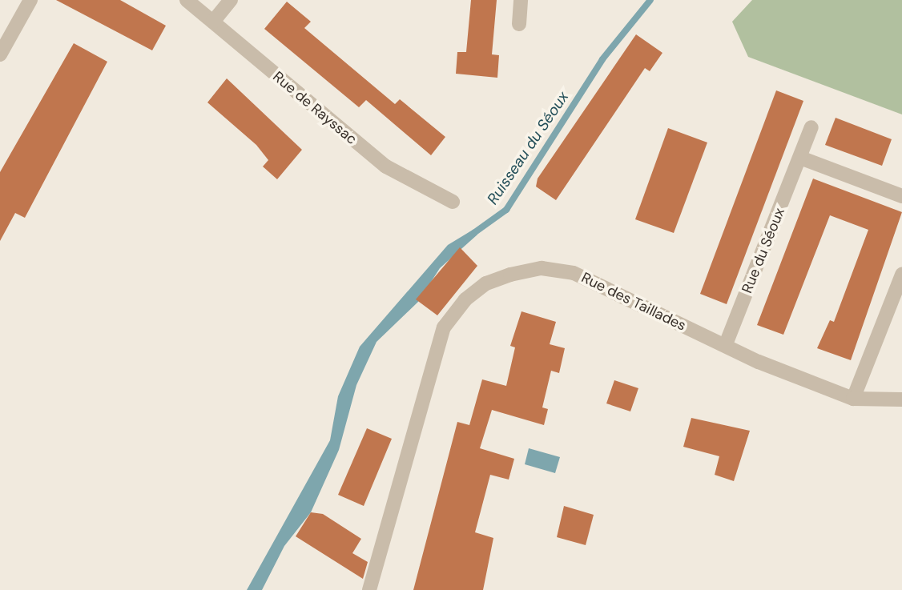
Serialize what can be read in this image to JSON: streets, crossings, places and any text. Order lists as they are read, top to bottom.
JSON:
{
  "streets": {
    "street": ["Rue de Rayssac", "Rue du Séoux", "Rue des Taillades"]
  },
  "crossings": [
    ["Rue du Séoux", "Rue des Taillades"]
  ],
  "water": ["Ruisseau du Séoux"]
}
